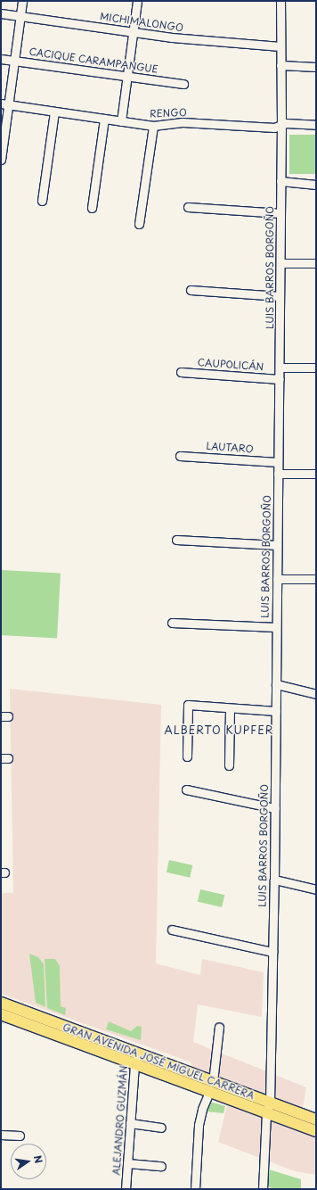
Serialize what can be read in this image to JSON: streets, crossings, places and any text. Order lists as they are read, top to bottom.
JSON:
{
  "streets": {
    "main road": ["GRAN AVENIDA JOSÉ MIGUEL CARRERA"],
    "street": [
      "MICHIMALONGO",
      "CACIQUE CARAMPANGUE",
      "RENGO",
      "LUIS BARROS BORGOÑO",
      "CAUPOLICÁN",
      "LAUTARO",
      "ALEJANDRO GUZMÁN"
    ]
  },
  "crossings": [
    ["MICHIMALONGO", "LUIS BARROS BORGOÑO"],
    ["RENGO", "LUIS BARROS BORGOÑO"],
    ["LUIS BARROS BORGOÑO", "CAUPOLICÁN"],
    ["LUIS BARROS BORGOÑO", "LAUTARO"],
    ["LUIS BARROS BORGOÑO", "GRAN AVENIDA JOSÉ MIGUEL CARRERA"],
    ["GRAN AVENIDA JOSÉ MIGUEL CARRERA", "ALEJANDRO GUZMÁN"]
  ],
  "districts": ["ALBERTO KUPFER"],
  "north": "right"
}
